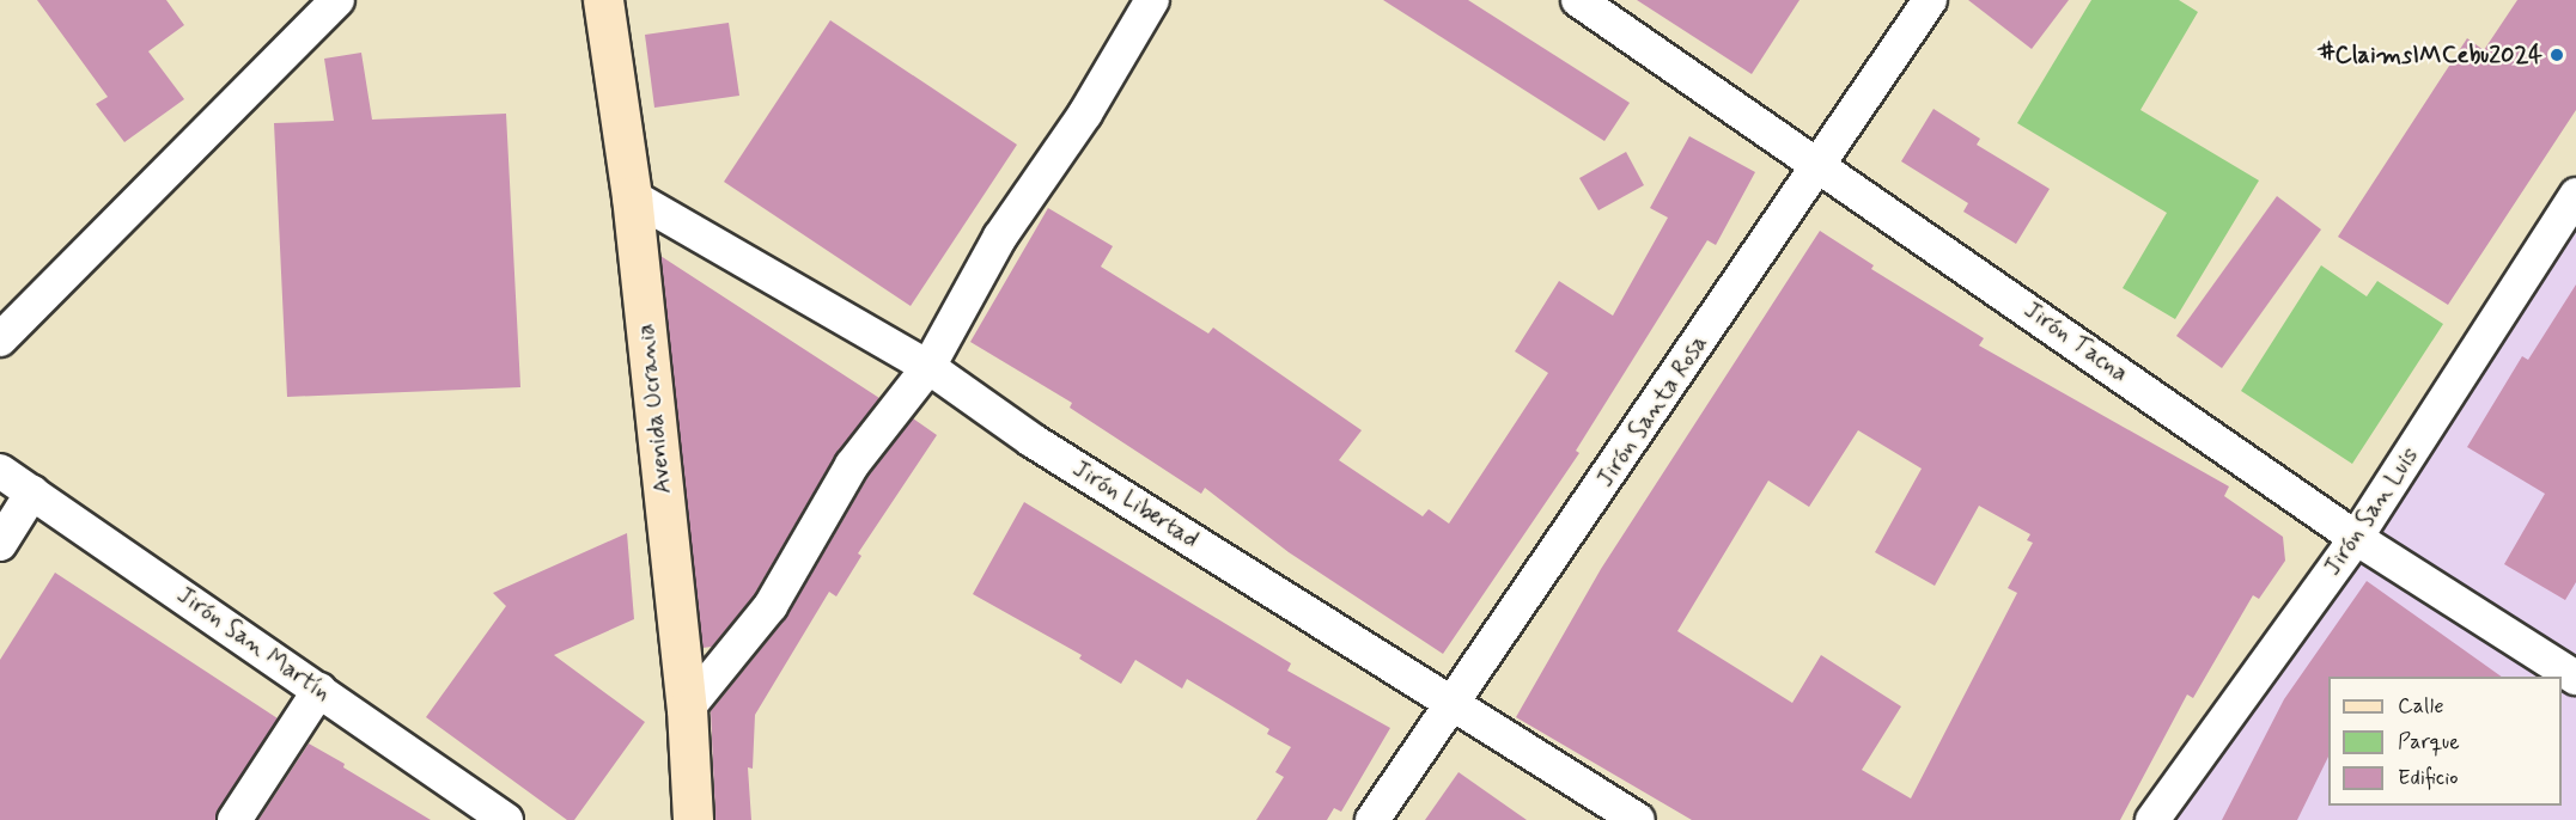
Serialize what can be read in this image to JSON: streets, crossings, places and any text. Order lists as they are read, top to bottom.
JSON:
{
  "streets": {
    "main road": ["Avenida Ucrania"],
    "street": [
      "Jirón Tacna",
      "Jirón Santa Rosa",
      "Jirón Libertad",
      "Jirón San Luis",
      "Jirón San Martín"
    ]
  },
  "crossings": [
    ["Jirón Tacna", "Jirón Santa Rosa"],
    ["Jirón Tacna", "Jirón San Luis"],
    ["Avenida Ucrania", "Jirón Libertad"],
    ["Jirón Santa Rosa", "Jirón Libertad"]
  ],
  "places": ["#ClaimsIMCebu2024"],
  "legend": ["Calle", "Parque", "Edificio"]
}
